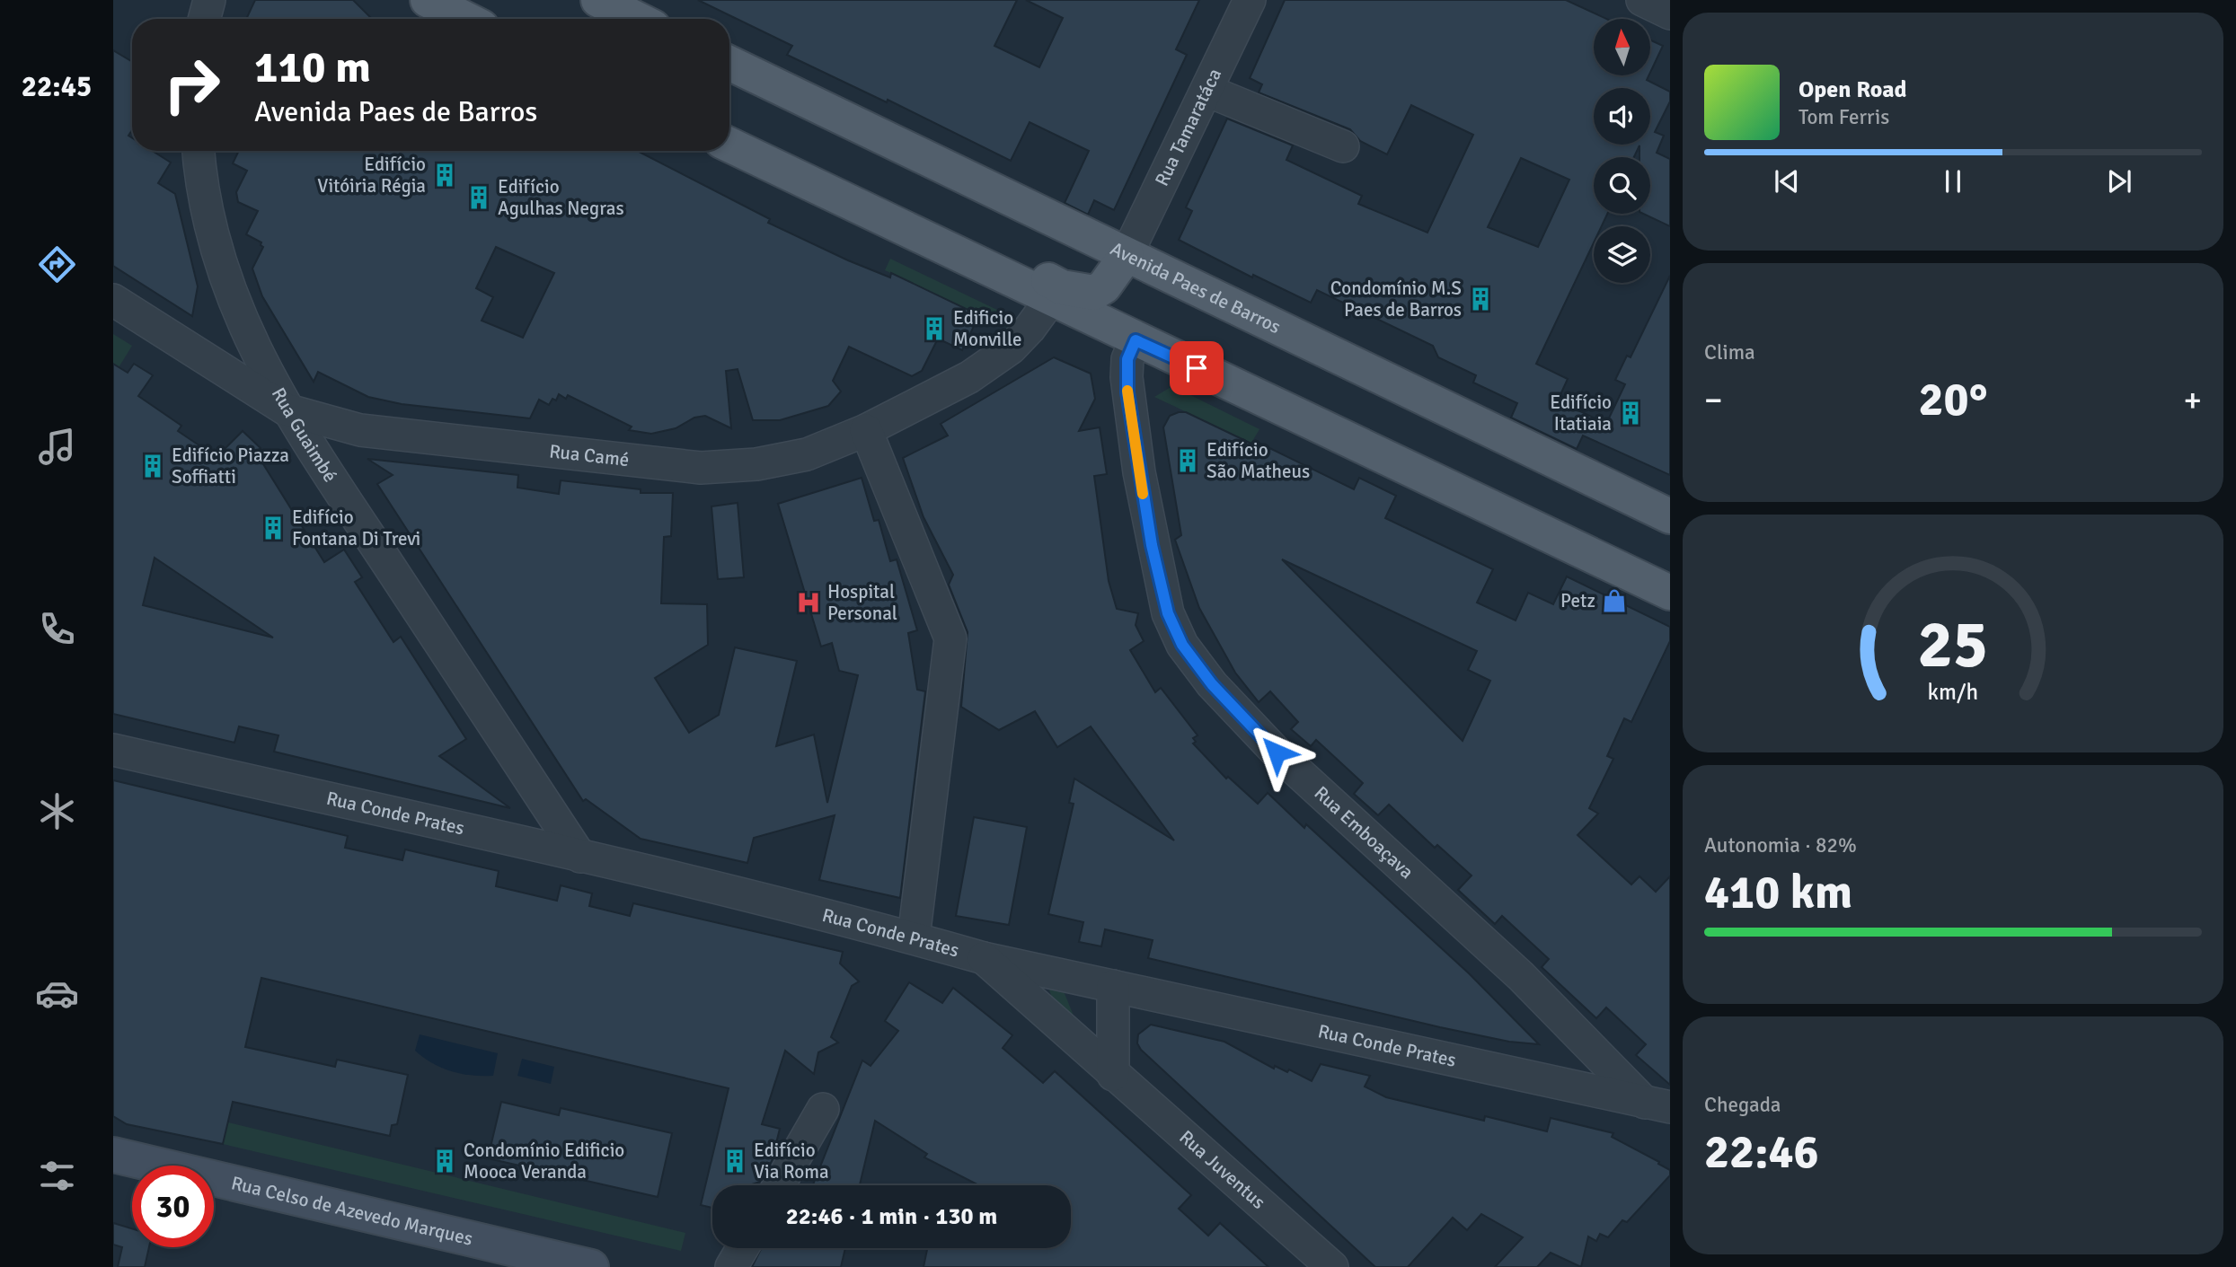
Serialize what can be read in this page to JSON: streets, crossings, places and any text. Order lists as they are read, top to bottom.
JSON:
{
  "streets": {
    "main road": ["Avenida Paes de Barros", "Rua Celso de Azevedo Marques"],
    "street": [
      "Rua Tamaratáca",
      "Rua Guaimbé",
      "Rua Camé",
      "Rua Conde Prates",
      "Rua Emboaçava",
      "Rua Juventus"
    ]
  },
  "crossings": [
    ["Rua Tamaratáca", "Avenida Paes de Barros"],
    ["Rua Guaimbé", "Rua Camé"],
    ["Rua Guaimbé", "Rua Conde Prates"],
    ["Rua Conde Prates", "Rua Emboaçava"],
    ["Rua Conde Prates", "Rua Juventus"]
  ],
  "places": {
    "building": [
      "Edifício Vitóiria Régia",
      "Edifício Agulhas Negras",
      "Condomínio M.S Paes de Barros",
      "Edificio Monville",
      "Edifício Itatiaia",
      "Edifício São Matheus",
      "Edifício Piazza Soffiatti",
      "Edifício Fontana Di Trevi",
      "Condomínio Edificio Mooca Veranda",
      "Edifício Via Roma"
    ],
    "shop": ["Petz"],
    "hospital": ["Hospital Personal"]
  },
  "north": "top",
  "page": {
    "tabs": "22:45",
    "turn": ["110 m", "Avenida Paes de Barros"],
    "song": ["Open Road", "Tom Ferris"],
    "tile": [
      "Clima",
      ["Autonomia · 82%", "410 km"],
      ["Chegada", "22:46"]
    ],
    "heat": ["−", "20°", "+"],
    "limit": "30",
    "trip": "22:46 · 1 min · 130 m",
    "gauge": ["25", "km/h"]
  }
}
